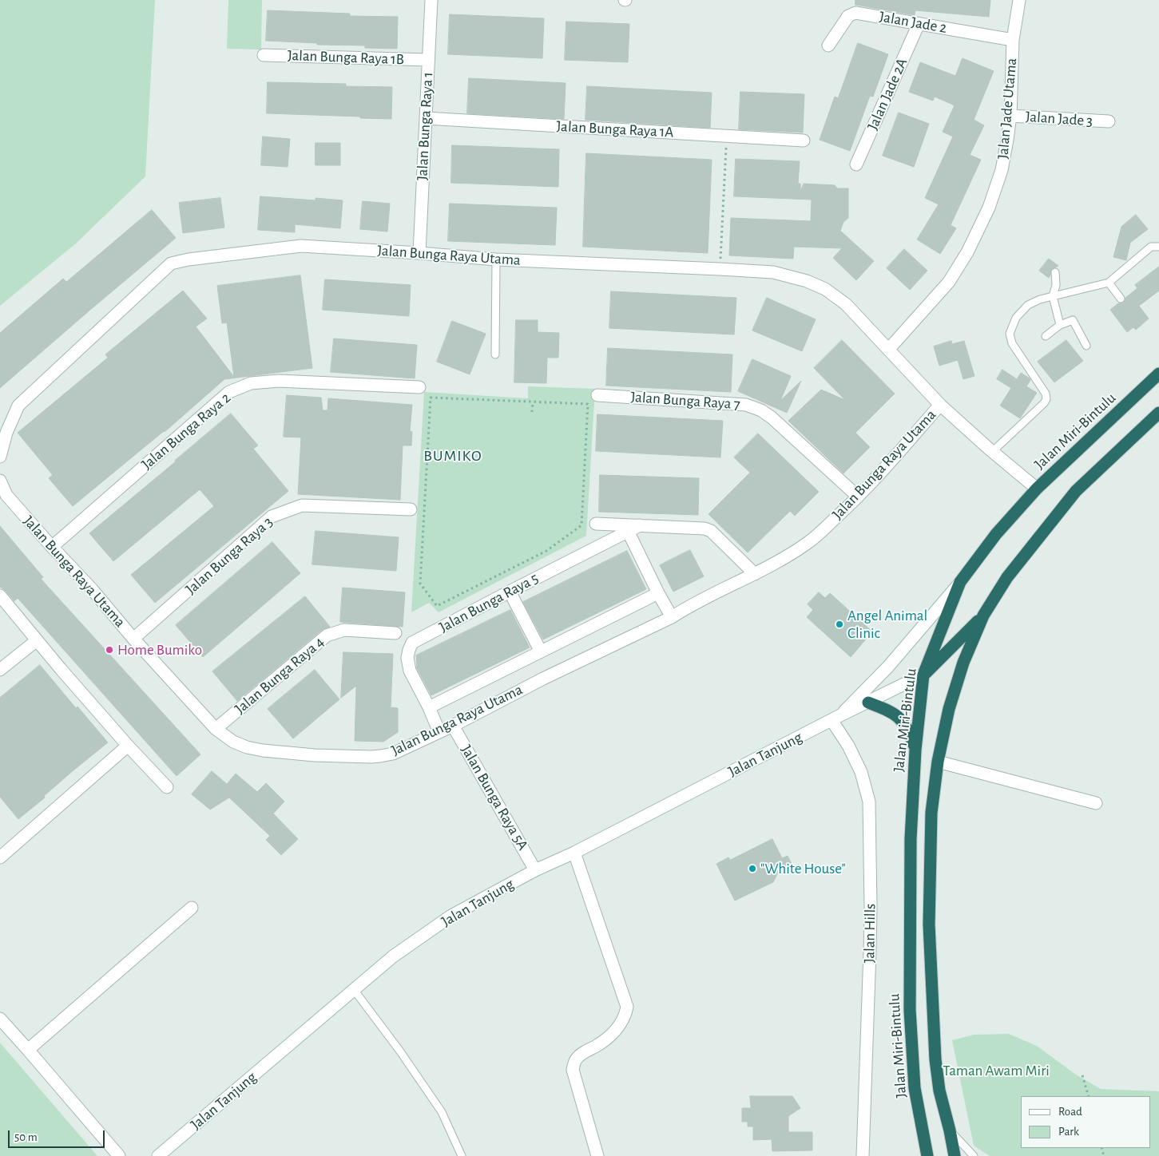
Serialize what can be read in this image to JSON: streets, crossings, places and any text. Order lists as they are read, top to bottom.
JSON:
{
  "streets": {
    "highway": ["Jalan Miri-Bintulu"],
    "street": [
      "Jalan Jade 2",
      "Jalan Bunga Raya 1B",
      "Jalan Jade 2A",
      "Jalan Jade Utama",
      "Jalan Jade 3",
      "Jalan Bunga Raya 1",
      "Jalan Bunga Raya 1A",
      "Jalan Bunga Raya Utama",
      "Jalan Bunga Raya 7",
      "Jalan Bunga Raya 2",
      "Jalan Bunga Raya 3",
      "Jalan Bunga Raya 5",
      "Jalan Bunga Raya 4",
      "Jalan Tanjung",
      "Jalan Bunga Raya 5A",
      "Jalan Hills"
    ]
  },
  "crossings": [
    ["Jalan Jade 2", "Jalan Jade 2A"],
    ["Jalan Jade 2", "Jalan Jade Utama"],
    ["Jalan Bunga Raya 1B", "Jalan Bunga Raya 1"],
    ["Jalan Jade Utama", "Jalan Jade 3"],
    ["Jalan Jade Utama", "Jalan Bunga Raya Utama"],
    ["Jalan Bunga Raya 1", "Jalan Bunga Raya 1A"],
    ["Jalan Bunga Raya 1", "Jalan Bunga Raya Utama"],
    ["Jalan Bunga Raya Utama", "Jalan Bunga Raya 7"],
    ["Jalan Bunga Raya Utama", "Jalan Bunga Raya 2"],
    ["Jalan Bunga Raya Utama", "Jalan Miri-Bintulu"],
    ["Jalan Bunga Raya Utama", "Jalan Bunga Raya 3"],
    ["Jalan Bunga Raya Utama", "Jalan Bunga Raya 5"],
    ["Jalan Bunga Raya Utama", "Jalan Bunga Raya 4"],
    ["Jalan Bunga Raya Utama", "Jalan Bunga Raya 5A"],
    ["Jalan Miri-Bintulu", "Jalan Tanjung"],
    ["Jalan Tanjung", "Jalan Bunga Raya 5A"],
    ["Jalan Tanjung", "Jalan Hills"]
  ],
  "districts": ["BUMIKO"],
  "parks": ["Taman Awam Miri"],
  "places": ["Angel Animal Clinic", "Home Bumiko", "\"White House\""],
  "legend": ["Road", "Park"],
  "scale_bar": "50 m"
}
